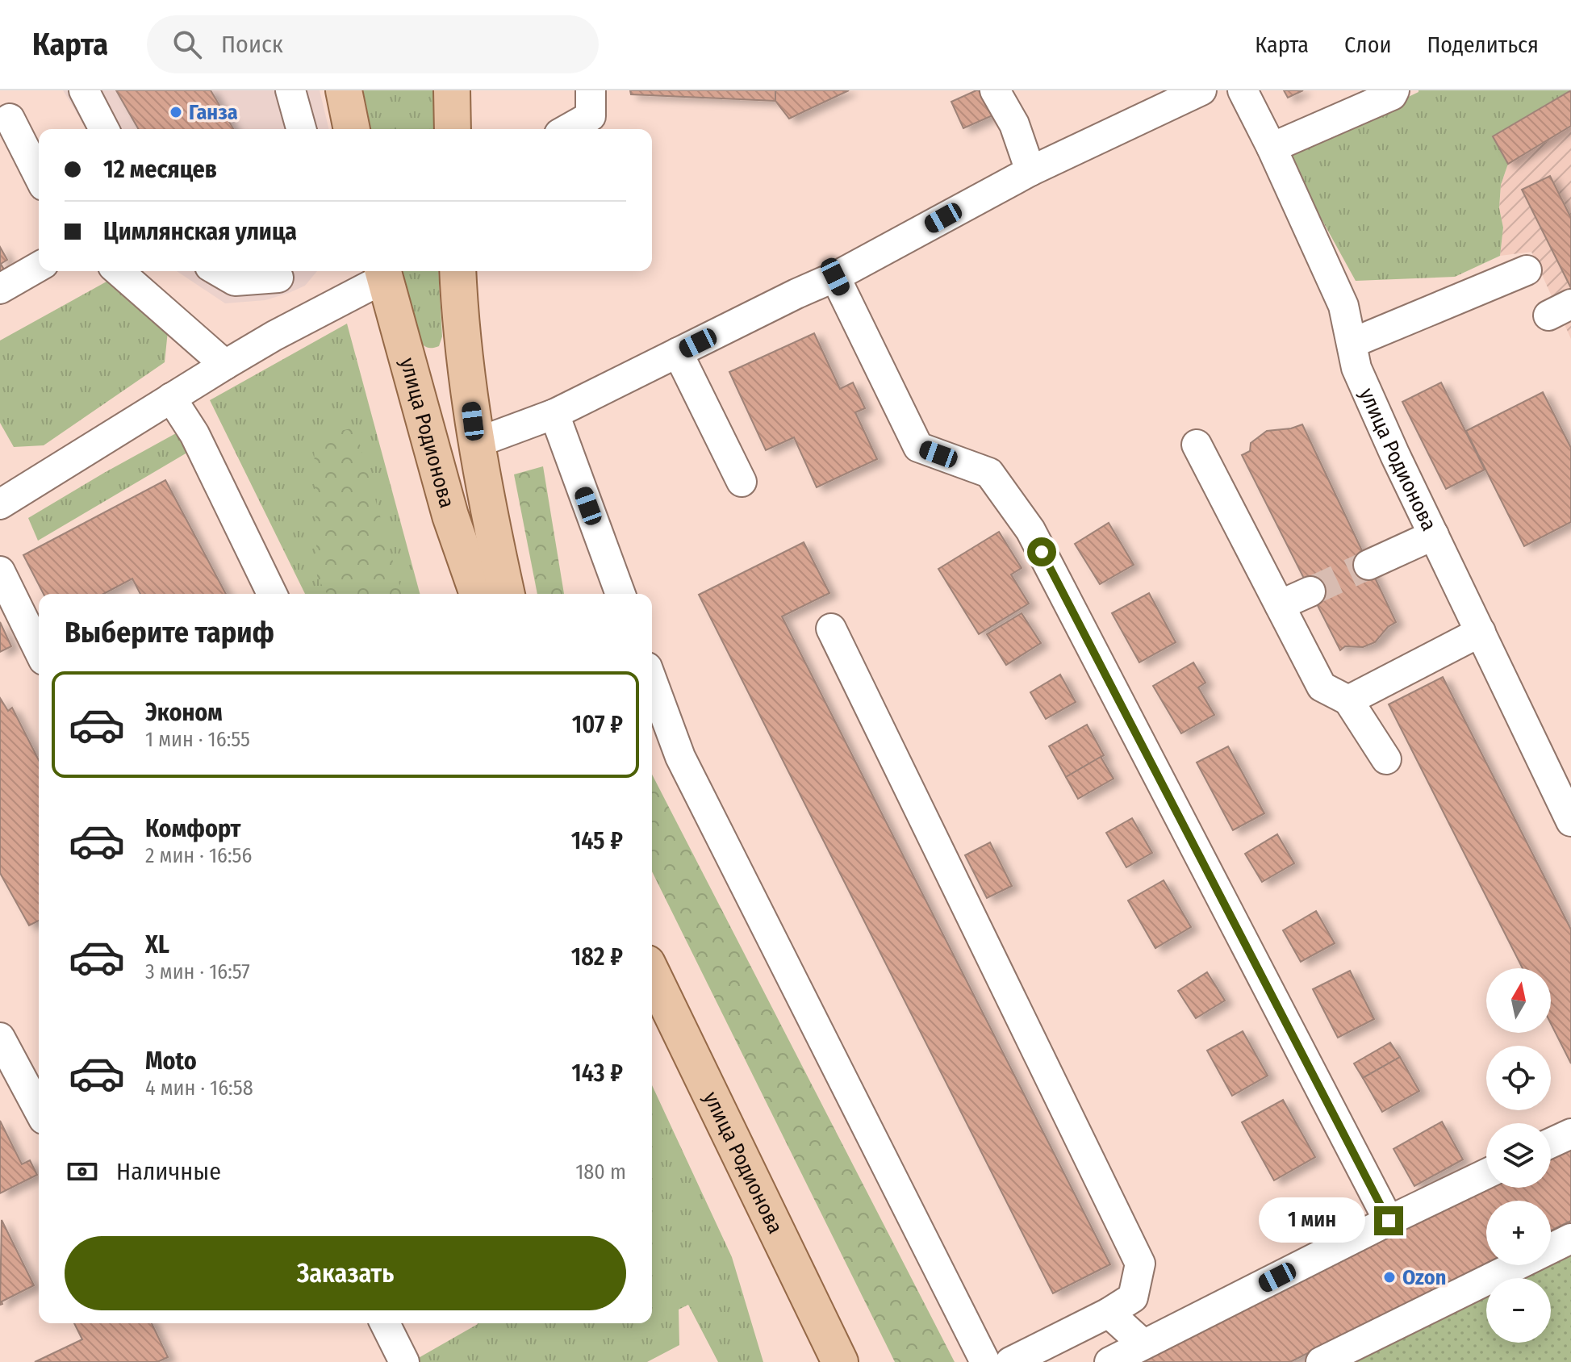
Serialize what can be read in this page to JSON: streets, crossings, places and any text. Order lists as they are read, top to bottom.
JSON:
{
  "streets": {
    "main road": ["улица Родионова"]
  },
  "places": ["Ганза", "Ozon"],
  "north": "top",
  "page": {
    "header": "Карта",
    "search": "Поиск",
    "nav": ["Карта", "Слои", "Поделиться"],
    "banner": ["12 месяцев", "Цимлянская улица"],
    "heading": "Выберите тариф",
    "list": [
      {
        "name": "Эконом",
        "note": "1 мин · 16:55",
        "value": "107 ₽"
      },
      {
        "name": "Комфорт",
        "note": "2 мин · 16:56",
        "value": "145 ₽"
      },
      {
        "name": "XL",
        "note": "3 мин · 16:57",
        "value": "182 ₽"
      },
      {
        "name": "Moto",
        "note": "4 мин · 16:58",
        "value": "143 ₽"
      }
    ],
    "map_buttons": ["+", "−"],
    "pay": ["Наличные", "180 m"],
    "bubble": "1 мин",
    "buttons": "Заказать"
  }
}
